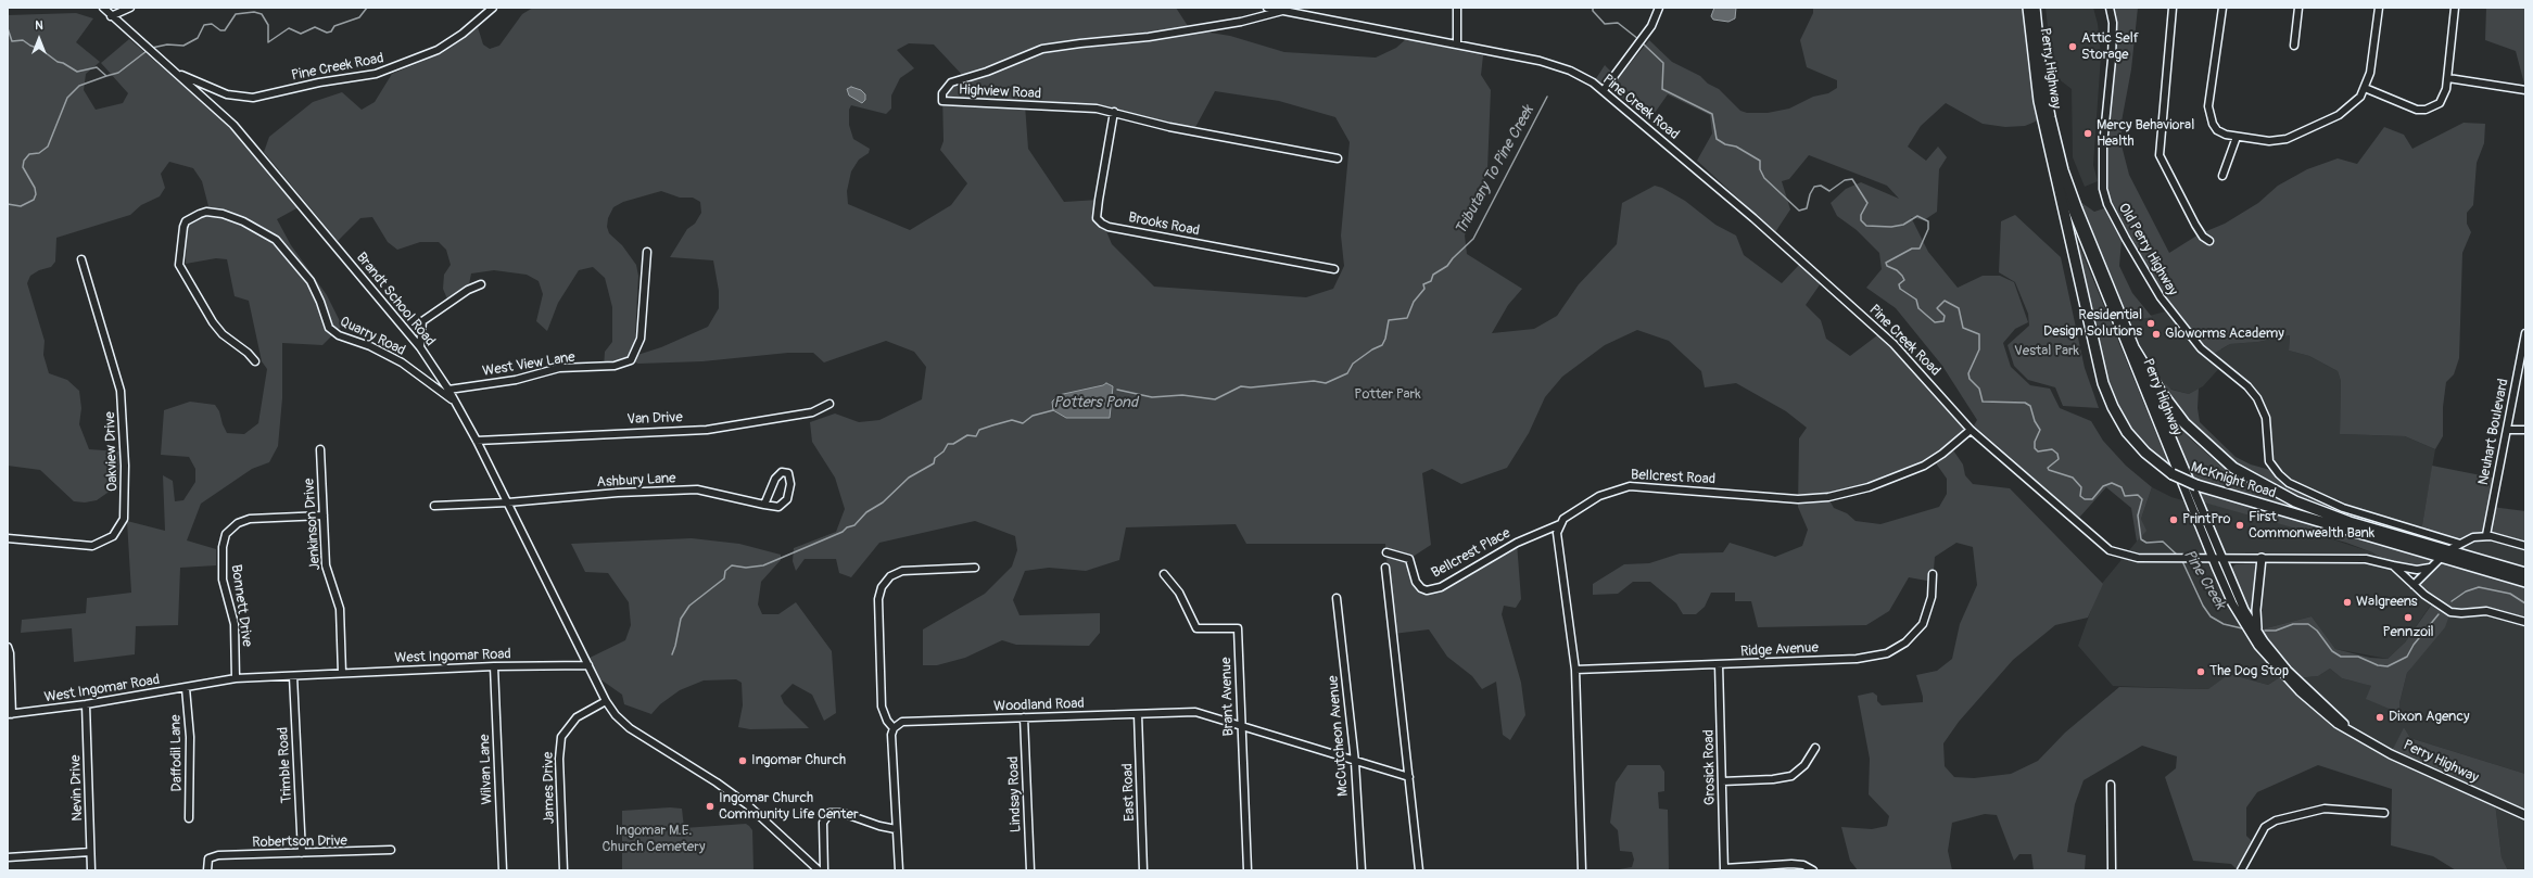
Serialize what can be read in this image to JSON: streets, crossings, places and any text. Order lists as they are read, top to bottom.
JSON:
{
  "streets": {
    "highway": ["Perry Highway", "McKnight Road"],
    "street": [
      "Pine Creek Road",
      "Highview Road",
      "Brooks Road",
      "Old Perry Highway",
      "Brandt School Road",
      "Quarry Road",
      "West View Lane",
      "Van Drive",
      "Neuhart Boulevard",
      "Oakview Drive",
      "Bellcrest Road",
      "Ashbury Lane",
      "Jenkinson Drive",
      "Bellcrest Place",
      "Bonnett Drive",
      "Ridge Avenue",
      "West Ingomar Road",
      "Brant Avenue",
      "Woodland Road",
      "McCutcheon Avenue",
      "Daffodil Lane",
      "Trimble Road",
      "Grosick Road",
      "Wilvan Lane",
      "Nevin Drive",
      "James Drive",
      "East Road",
      "Lindsay Road",
      "Robertson Drive"
    ]
  },
  "crossings": [
    ["Pine Creek Road", "Perry Highway"],
    ["Pine Creek Road", "Highview Road"],
    ["Pine Creek Road", "Brandt School Road"],
    ["Pine Creek Road", "Bellcrest Road"],
    ["Perry Highway", "McKnight Road"],
    ["Highview Road", "Brooks Road"],
    ["Brandt School Road", "Quarry Road"],
    ["Brandt School Road", "West View Lane"],
    ["Brandt School Road", "Van Drive"],
    ["Brandt School Road", "Ashbury Lane"],
    ["Brandt School Road", "West Ingomar Road"],
    ["Bellcrest Road", "Bellcrest Place"],
    ["Jenkinson Drive", "Bonnett Drive"],
    ["Jenkinson Drive", "West Ingomar Road"],
    ["Bonnett Drive", "West Ingomar Road"],
    ["Ridge Avenue", "Grosick Road"],
    ["West Ingomar Road", "Daffodil Lane"],
    ["West Ingomar Road", "Trimble Road"],
    ["West Ingomar Road", "Wilvan Lane"],
    ["West Ingomar Road", "Nevin Drive"],
    ["Brant Avenue", "Woodland Road"],
    ["Woodland Road", "McCutcheon Avenue"],
    ["Woodland Road", "East Road"],
    ["Woodland Road", "Lindsay Road"],
    ["Trimble Road", "Robertson Drive"]
  ],
  "water": ["Tributary To Pine Creek", "Potters Pond", "Pine Creek"],
  "parks": ["Vestal Park", "Potter Park", "Ingomar M.E. Church Cemetery"],
  "places": [
    "Attic Self Storage",
    "Mercy Behavioral Health",
    "Residential Design Solutions",
    "Gloworms Academy",
    "PrintPro",
    "First Commonwealth Bank",
    "Walgreens",
    "Pennzoil",
    "The Dog Stop",
    "Dixon Agency",
    "Ingomar Church",
    "Ingomar Church Community Life Center"
  ],
  "north": "top"
}
